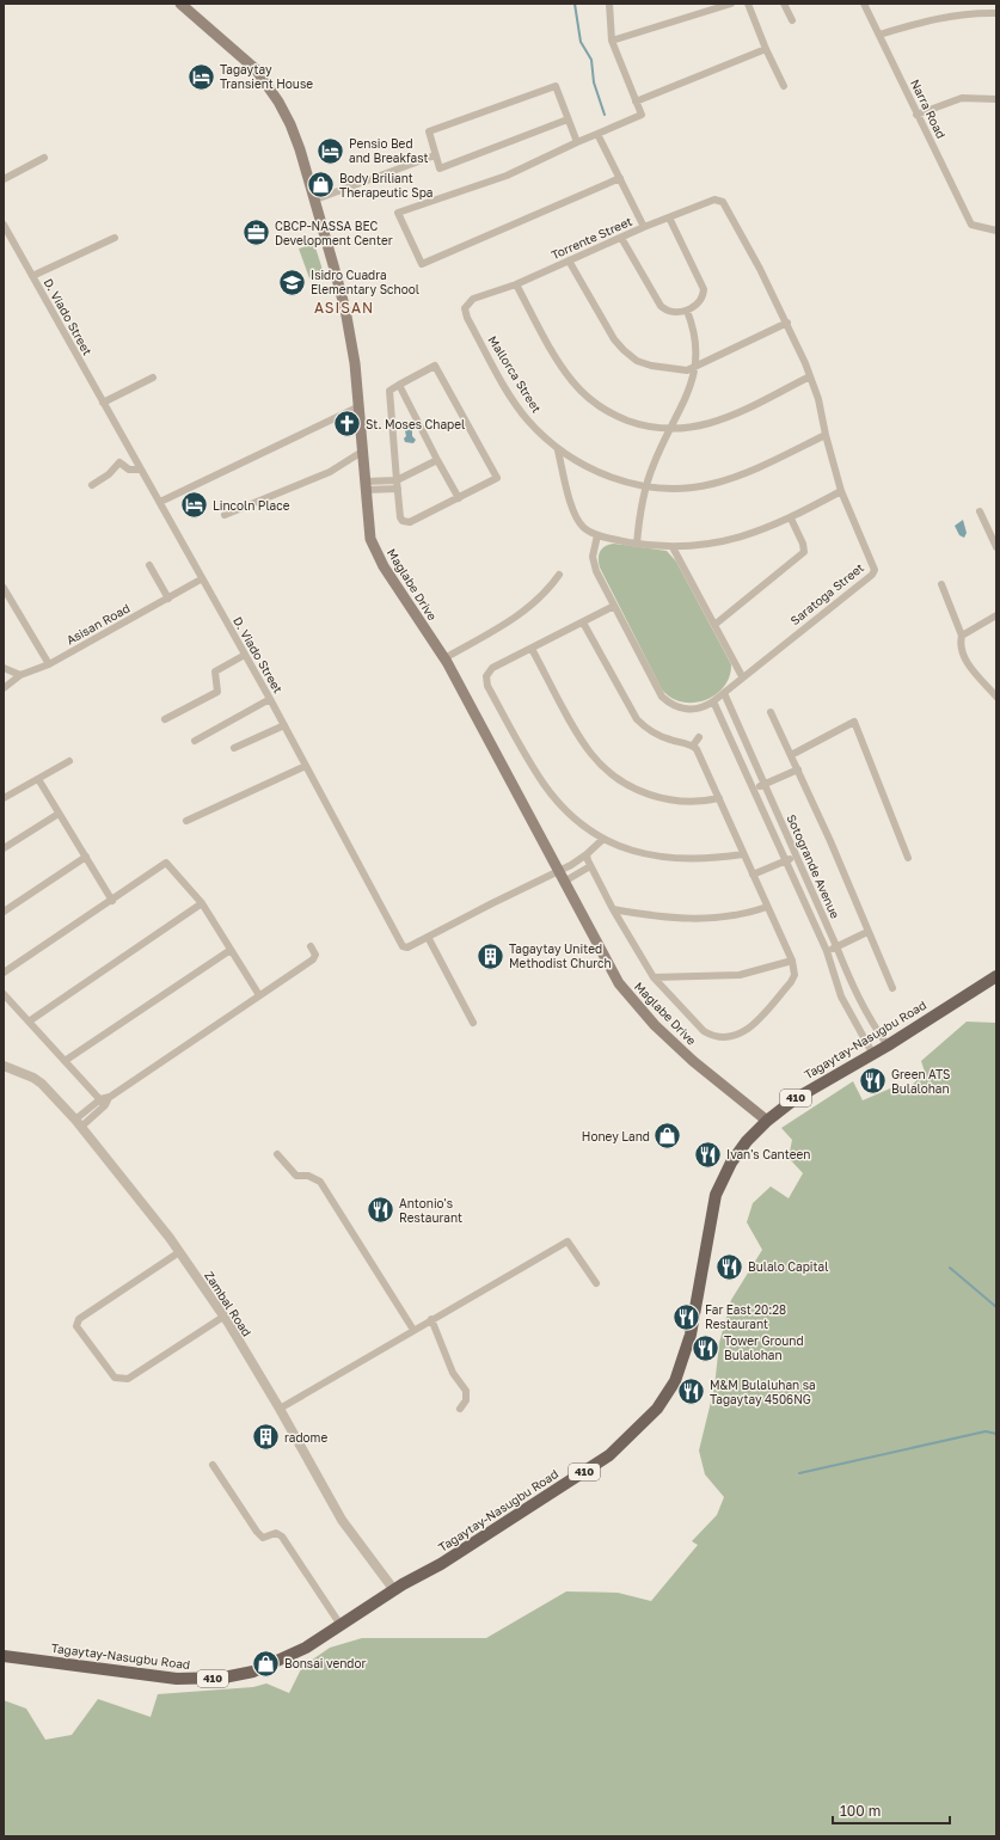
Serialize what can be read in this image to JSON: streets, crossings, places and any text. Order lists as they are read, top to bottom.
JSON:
{
  "streets": {
    "main road": ["Maglabe Drive", "Tagaytay-Nasugbu Road", "410"],
    "street": [
      "Narra Road",
      "Torrente Street",
      "D. Viado Street",
      "Mallorca Street",
      "Saratoga Street",
      "Asisan Road",
      "Sotogrande Avenue",
      "Zambal Road"
    ]
  },
  "crossings": [
    ["Torrente Street", "Mallorca Street"],
    ["Torrente Street", "Saratoga Street"],
    ["D. Viado Street", "Maglabe Drive"],
    ["D. Viado Street", "Asisan Road"],
    ["Mallorca Street", "Saratoga Street"],
    ["Maglabe Drive", "Tagaytay-Nasugbu Road"],
    ["Saratoga Street", "Sotogrande Avenue"],
    ["Sotogrande Avenue", "Tagaytay-Nasugbu Road"],
    ["Tagaytay-Nasugbu Road", "Zambal Road"]
  ],
  "districts": ["ASISAN"],
  "places": {
    "hotel": ["Tagaytay Transient House", "Pensio Bed and Breakfast", "Lincoln Place"],
    "shop": ["Body Briliant Therapeutic Spa", "Honey Land", "Bonsai vendor"],
    "office": ["CBCP-NASSA BEC Development Center"],
    "school or university": ["Isidro Cuadra Elementary School"],
    "church": ["St. Moses Chapel"],
    "building": ["Tagaytay United Methodist Church", "radome"],
    "restaurant": [
      "Green ATS Bulalohan",
      "Ivan's Canteen",
      "Antonio's Restaurant",
      "Bulalo Capital",
      "Far East 20:28 Restaurant",
      "Tower Ground Bulalohan",
      "M&M Bulaluhan sa Tagaytay 4506NG"
    ]
  },
  "scale_bar": "100 m"
}
